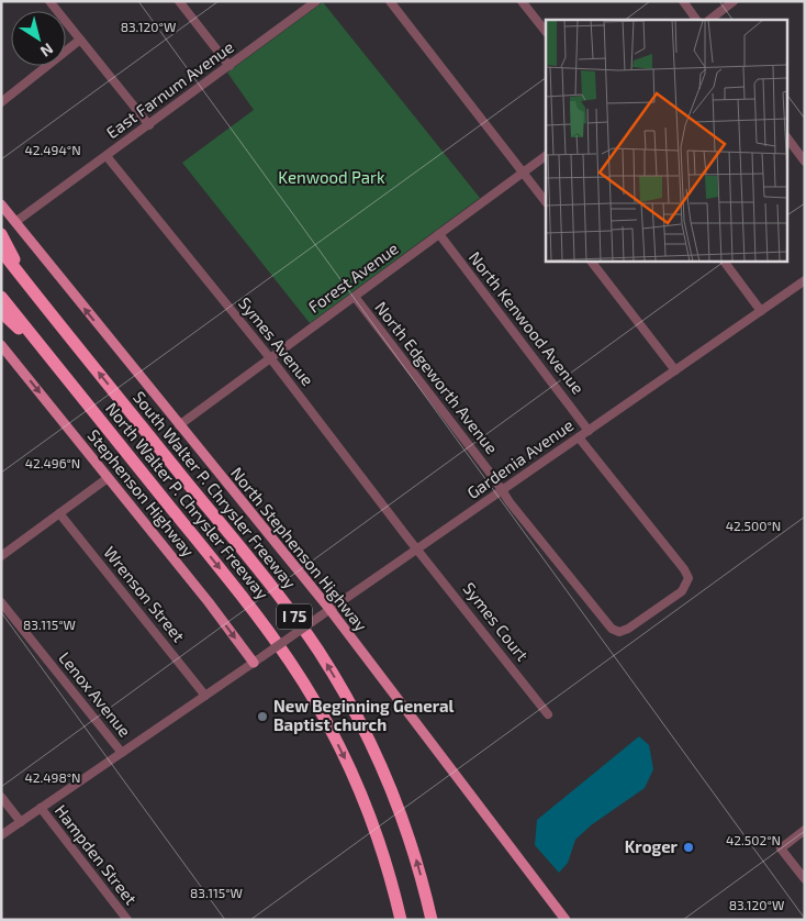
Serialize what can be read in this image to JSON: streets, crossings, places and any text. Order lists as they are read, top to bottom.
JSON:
{
  "streets": {
    "highway": ["South Walter P. Chrysler Freeway", "North Walter P. Chrysler Freeway", "I 75"],
    "main road": ["Stephenson Highway", "North Stephenson Highway"],
    "street": [
      "East Farnum Avenue",
      "Forest Avenue",
      "North Kenwood Avenue",
      "Symes Avenue",
      "North Edgeworth Avenue",
      "Gardenia Avenue",
      "Wrenson Street",
      "Symes Court",
      "Lenox Avenue",
      "Hampden Street"
    ]
  },
  "crossings": [
    ["East Farnum Avenue", "Symes Avenue"],
    ["East Farnum Avenue", "North Stephenson Highway"],
    ["Forest Avenue", "North Kenwood Avenue"],
    ["Forest Avenue", "Symes Avenue"],
    ["Forest Avenue", "North Edgeworth Avenue"],
    ["Forest Avenue", "North Stephenson Highway"],
    ["North Kenwood Avenue", "Gardenia Avenue"],
    ["Symes Avenue", "Gardenia Avenue"],
    ["Symes Avenue", "Symes Court"],
    ["North Edgeworth Avenue", "Gardenia Avenue"],
    ["Gardenia Avenue", "Stephenson Highway"],
    ["Gardenia Avenue", "North Stephenson Highway"],
    ["Gardenia Avenue", "Wrenson Street"],
    ["Gardenia Avenue", "Symes Court"],
    ["Gardenia Avenue", "Lenox Avenue"],
    ["Gardenia Avenue", "Hampden Street"]
  ],
  "one_way": ["South Walter P. Chrysler Freeway", "Stephenson Highway", "North Walter P. Chrysler Freeway"],
  "parks": ["Kenwood Park"],
  "places": ["New Beginning General Baptist church", "Kroger"],
  "north": "bottom right",
  "coordinates": [
    "83.120°W",
    "42.494°N",
    "42.496°N",
    "42.500°N",
    "83.115°W",
    "42.498°N",
    "42.502°N"
  ]
}
